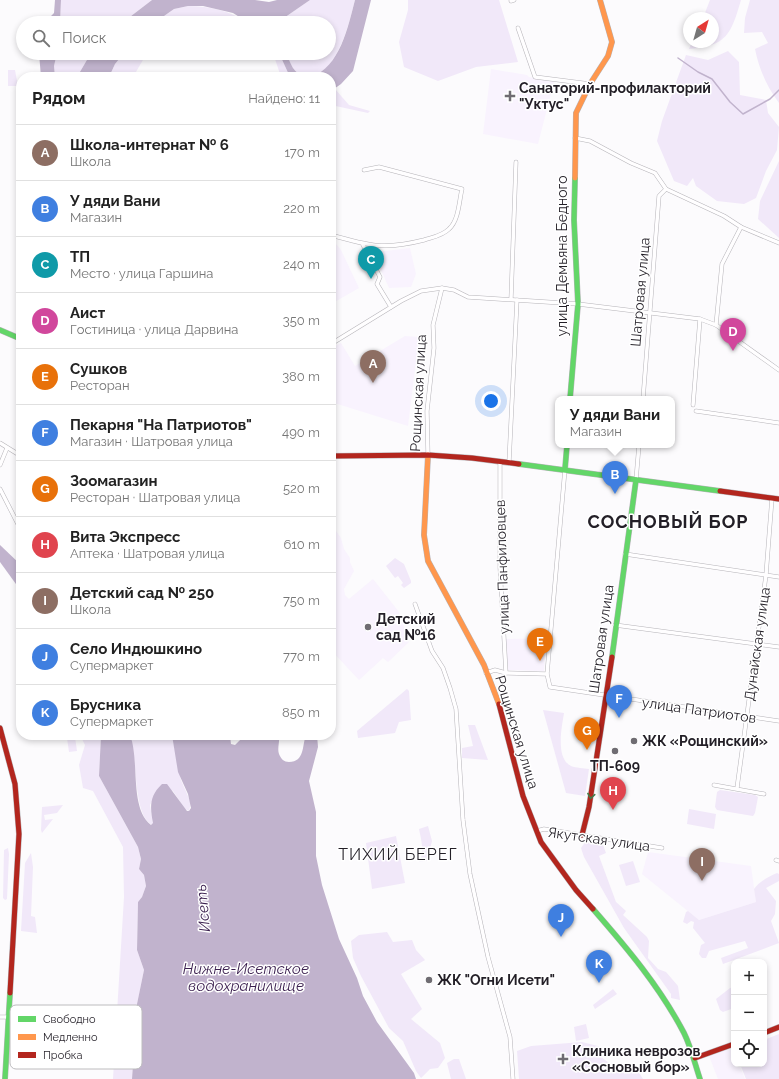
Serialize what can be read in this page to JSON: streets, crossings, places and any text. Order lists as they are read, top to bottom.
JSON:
{
  "streets": {
    "street": [
      "улица Демьяна Бедного",
      "Шатровая улица",
      "Рощинская улица",
      "улица Панфиловцев",
      "Дунайская улица",
      "улица Патриотов",
      "Якутская улица"
    ]
  },
  "crossings": [
    ["Шатровая улица", "улица Патриотов"],
    ["Шатровая улица", "Якутская улица"],
    ["Рощинская улица", "Якутская улица"],
    ["Дунайская улица", "улица Патриотов"]
  ],
  "districts": ["СОСНОВЫЙ БОР", "ТИХИЙ БЕРЕГ"],
  "water": ["Исеть", "Нижне-Исетское водохранилище"],
  "places": {
    "health": ["Санаторий-профилакторий \"Уктус\"", "Клиника неврозов «Сосновый бор»"],
    "other": [
      "Детский сад №16",
      "ЖК «Рощинский»",
      "ТП-609",
      "ЖК \"Огни Исети\""
    ]
  },
  "legend": ["Свободно", "Медленно", "Пробка"],
  "north": "top right",
  "page": {
    "search": "Поиск",
    "heading": ["Рядом", "Найдено: 11"],
    "list": [
      {
        "mark": "A",
        "name": "Школа-интернат № 6",
        "note": "Школа",
        "value": "170 m"
      },
      {
        "mark": "B",
        "name": "У дяди Вани",
        "note": "Магазин",
        "value": "220 m"
      },
      {
        "mark": "C",
        "name": "ТП",
        "note": "Место · улица Гаршина",
        "value": "240 m"
      },
      {
        "mark": "D",
        "name": "Аист",
        "note": "Гостиница · улица Дарвина",
        "value": "350 m"
      },
      {
        "mark": "E",
        "name": "Сушков",
        "note": "Ресторан",
        "value": "380 m"
      },
      {
        "mark": "F",
        "name": "Пекарня \"На Патриотов\"",
        "note": "Магазин · Шатровая улица",
        "value": "490 m"
      },
      {
        "mark": "G",
        "name": "Зоомагазин",
        "note": "Ресторан · Шатровая улица",
        "value": "520 m"
      },
      {
        "mark": "H",
        "name": "Вита Экспресс",
        "note": "Аптека · Шатровая улица",
        "value": "610 m"
      },
      {
        "mark": "I",
        "name": "Детский сад № 250",
        "note": "Школа",
        "value": "750 m"
      },
      {
        "mark": "J",
        "name": "Село Индюшкино",
        "note": "Супермаркет",
        "value": "770 m"
      },
      {
        "mark": "K",
        "name": "Брусника",
        "note": "Супермаркет",
        "value": "850 m"
      }
    ],
    "pins": [
      "C",
      "D",
      "A",
      "B",
      "E",
      "F",
      "G",
      "H",
      "I",
      "J",
      "K"
    ],
    "popup": ["У дяди Вани", "Магазин"],
    "map_buttons": ["+", "−"]
  }
}
